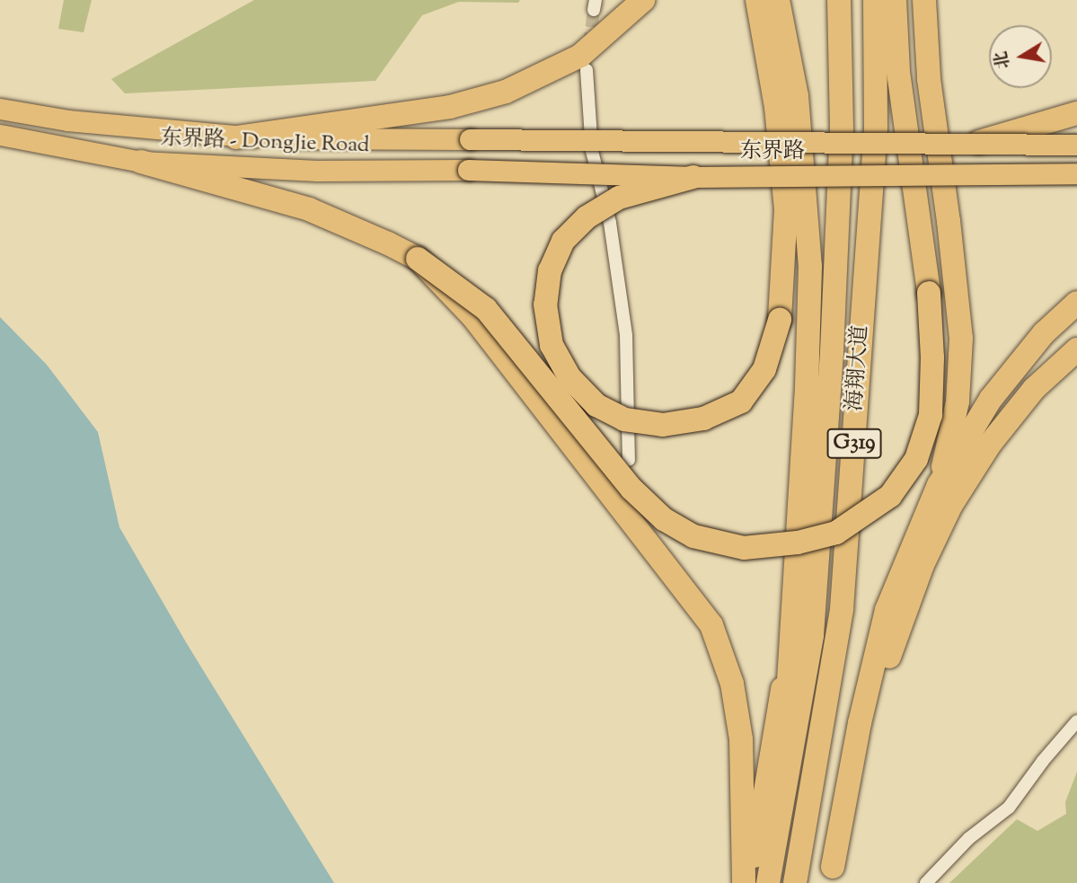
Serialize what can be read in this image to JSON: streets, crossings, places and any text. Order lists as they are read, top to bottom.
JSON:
{
  "streets": {
    "highway": ["海翔大道", "G319"],
    "main road": ["东界路 - DongJie Road", "东界路"]
  },
  "crossings": [
    ["东界路 - DongJie Road", "东界路"]
  ],
  "north": "left"
}
